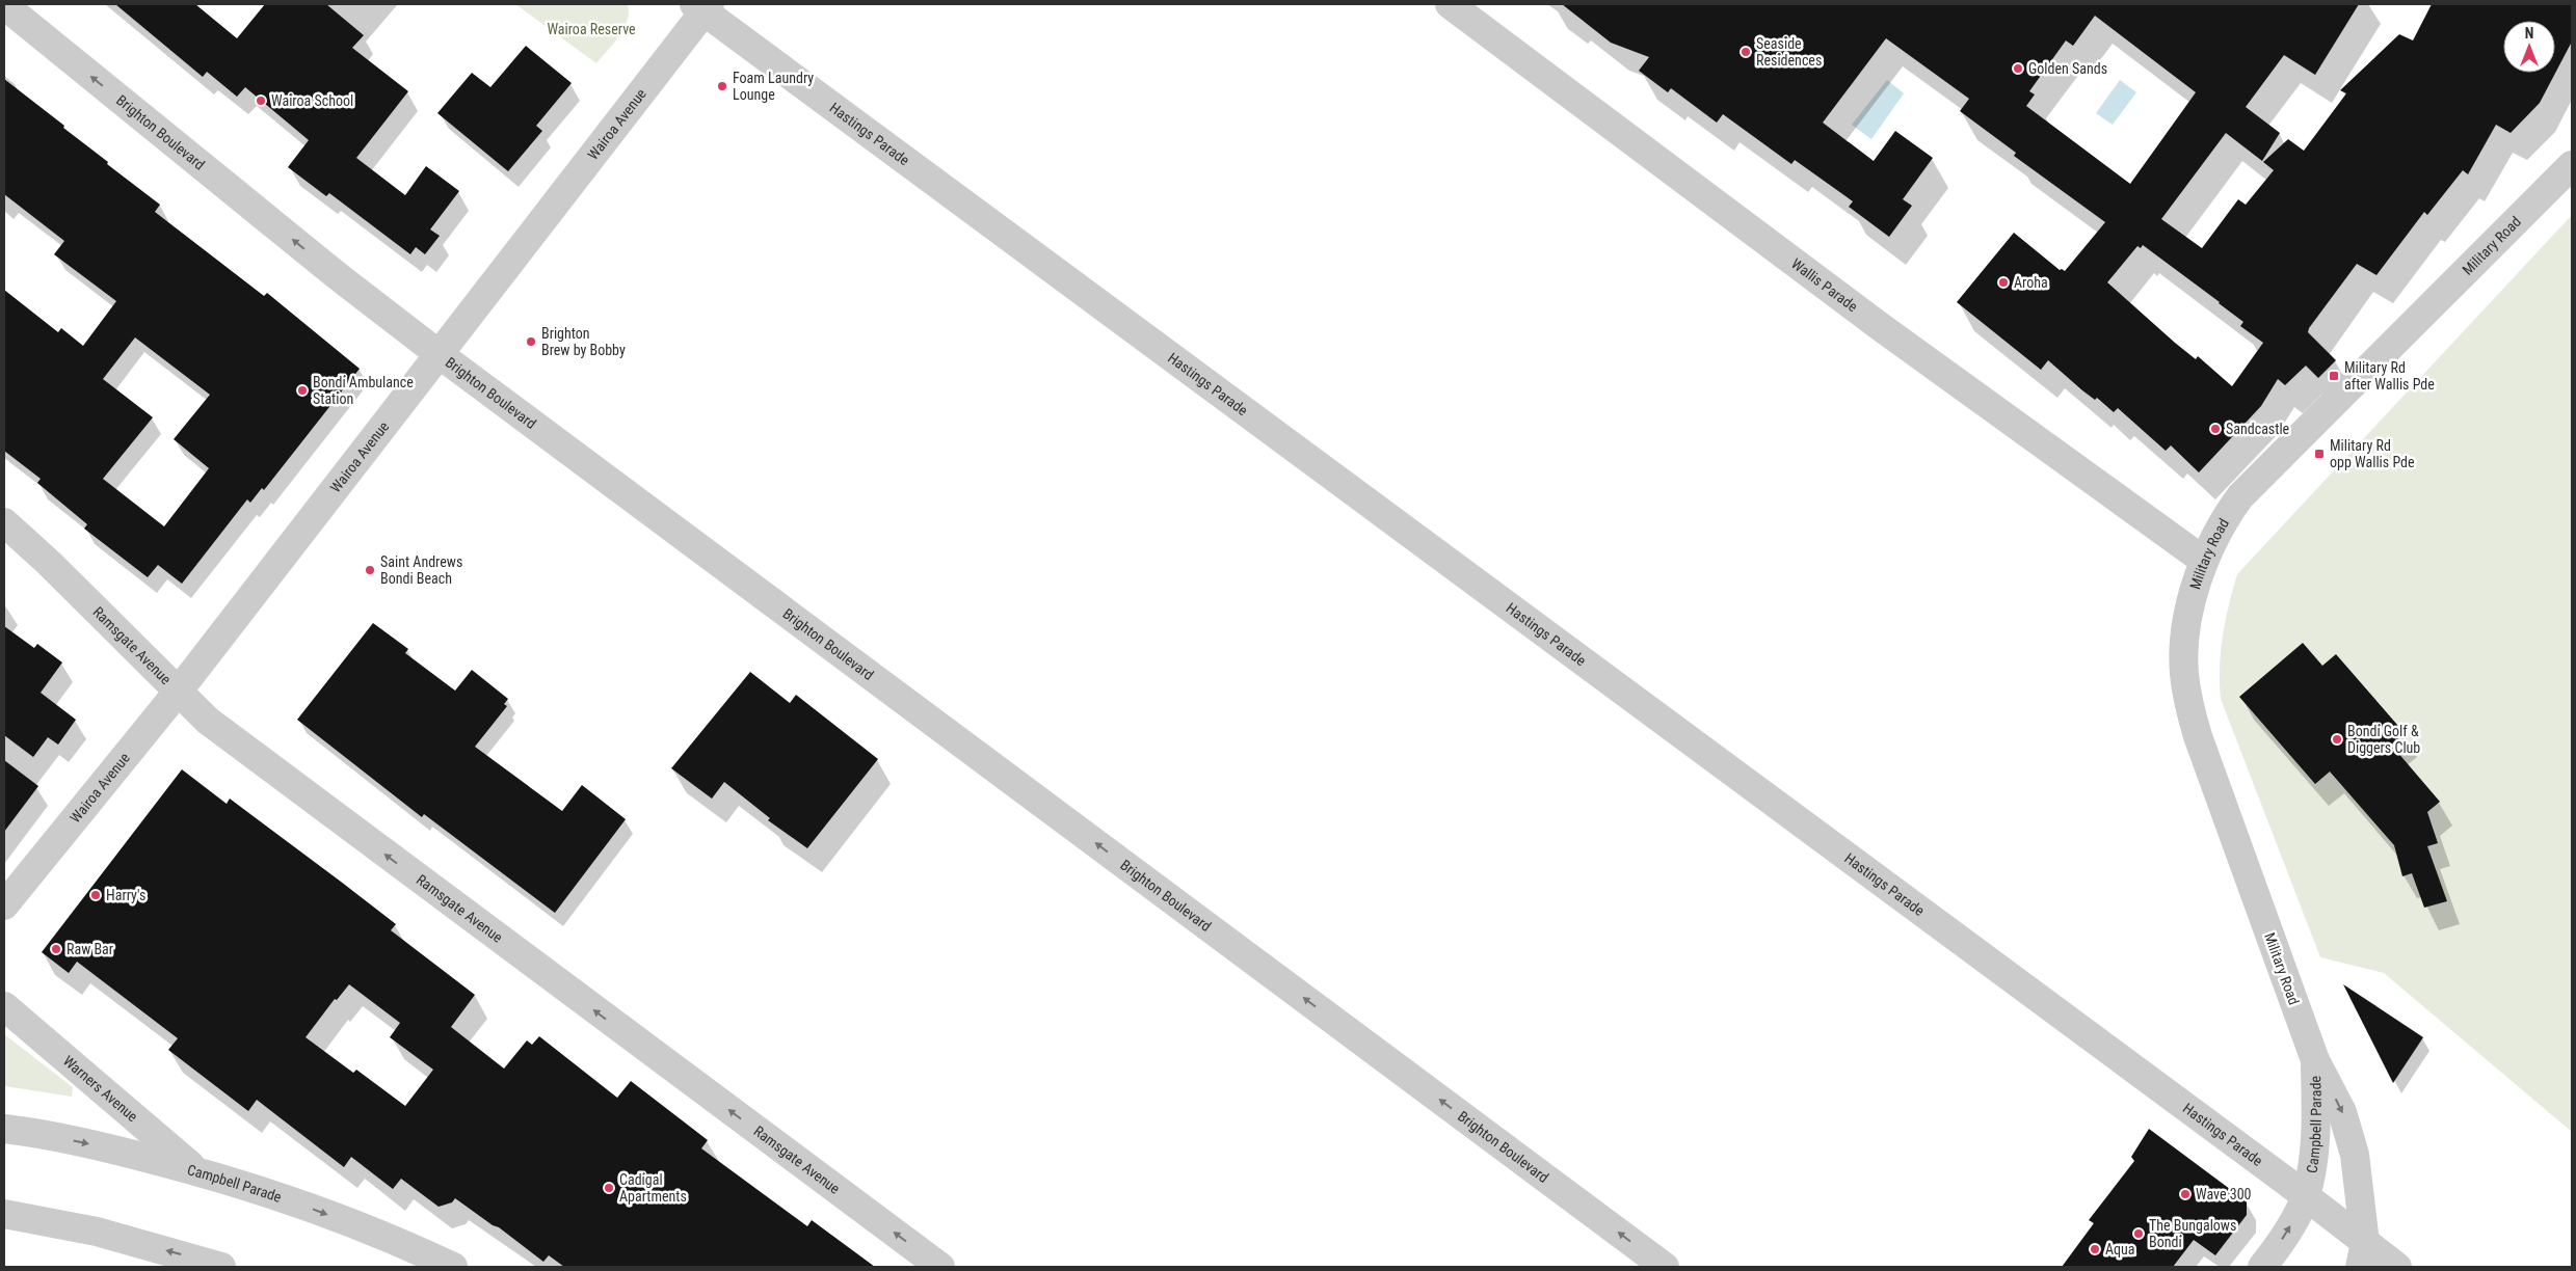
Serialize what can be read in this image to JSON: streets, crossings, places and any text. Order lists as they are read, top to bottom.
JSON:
{
  "streets": {
    "street": [
      "Wairoa Avenue",
      "Brighton Boulevard",
      "Hastings Parade",
      "Military Road",
      "Wallis Parade",
      "Ramsgate Avenue",
      "Warners Avenue",
      "Campbell Parade"
    ]
  },
  "crossings": [
    ["Wairoa Avenue", "Brighton Boulevard"],
    ["Wairoa Avenue", "Hastings Parade"],
    ["Wairoa Avenue", "Ramsgate Avenue"],
    ["Hastings Parade", "Campbell Parade"],
    ["Military Road", "Wallis Parade"],
    ["Military Road", "Campbell Parade"],
    ["Warners Avenue", "Campbell Parade"]
  ],
  "one_way": ["Brighton Boulevard", "Ramsgate Avenue"],
  "parks": ["Wairoa Reserve"],
  "places": {
    "other": [
      "Seaside Residences",
      "Golden Sands",
      "Foam Laundry Lounge",
      "Wairoa School",
      "Aroha",
      "Brighton Brew by Bobby",
      "Bondi Ambulance Station",
      "Sandcastle",
      "Saint Andrews Bondi Beach",
      "Bondi Golf & Diggers Club",
      "Harry's",
      "Raw Bar",
      "Cadigal Apartments",
      "Wave 300",
      "The Bungalows Bondi",
      "Aqua"
    ],
    "transit": ["Military Rd after Wallis Pde", "Military Rd opp Wallis Pde"]
  },
  "north": "top"
}
